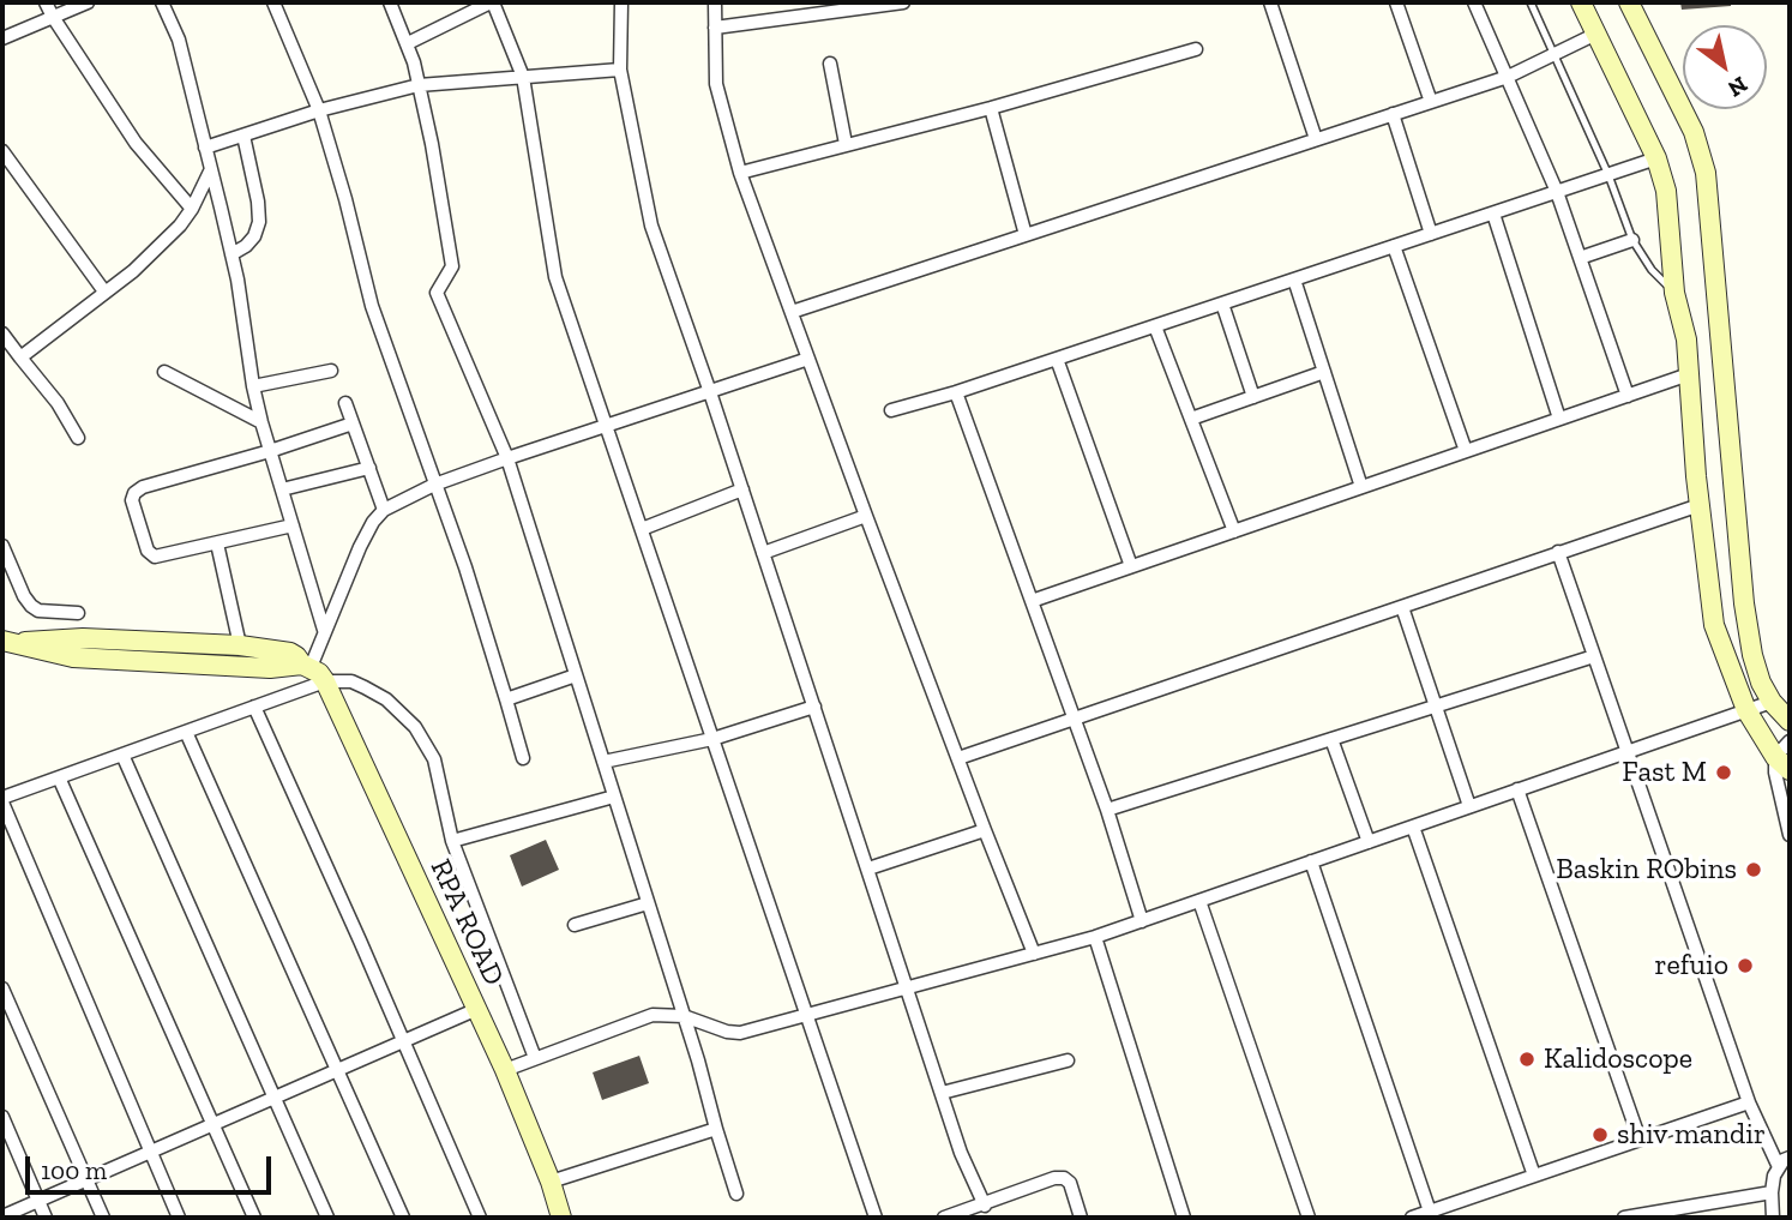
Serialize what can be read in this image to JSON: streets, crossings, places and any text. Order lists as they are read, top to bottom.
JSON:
{
  "streets": {
    "street": ["RPA ROAD"]
  },
  "places": [
    "Fast M",
    "Baskin RObins",
    "refuio",
    "Kalidoscope",
    "shiv mandir"
  ],
  "scale_bar": "100 m",
  "north": "bottom right"
}
